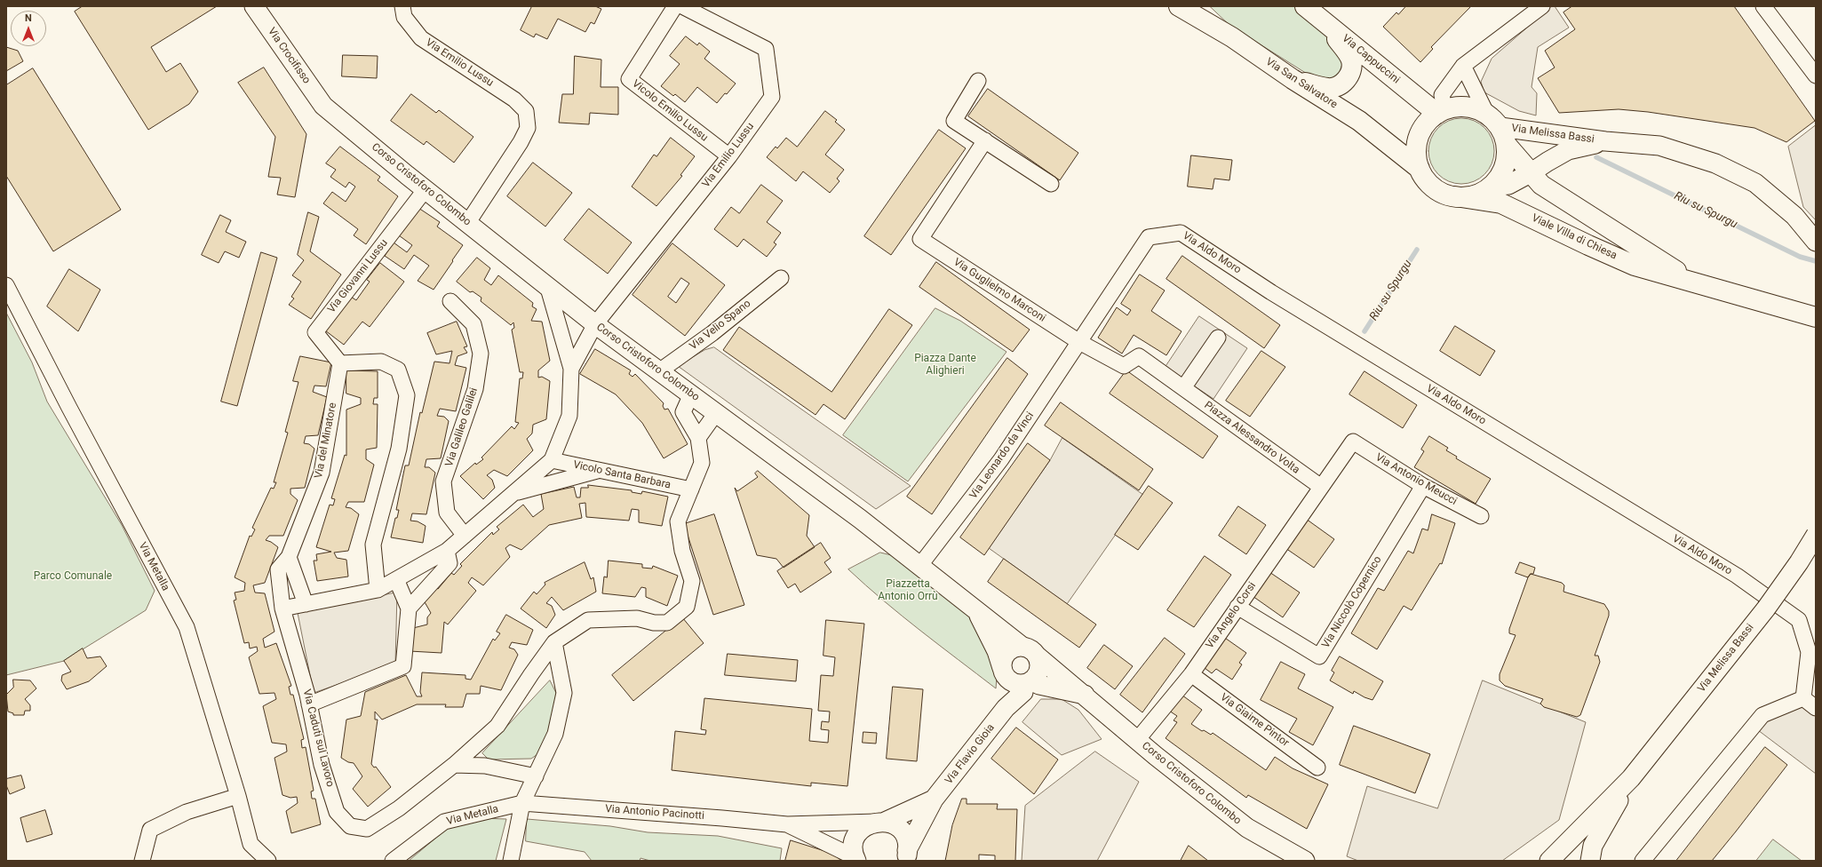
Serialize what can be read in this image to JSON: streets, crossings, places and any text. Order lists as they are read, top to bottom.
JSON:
{
  "streets": {
    "main road": ["Via Cappuccini", "Via San Salvatore", "Viale Villa di Chiesa"],
    "street": [
      "Via Crocifisso",
      "Via Emilio Lussu",
      "Vicolo Emilio Lussu",
      "Via Melissa Bassi",
      "Corso Cristoforo Colombo",
      "Via Aldo Moro",
      "Via Giovanni Lussu",
      "Via Guglielmo Marconi",
      "Via Velio Spano",
      "Via Galileo Galilei",
      "Piazza Alessandro Volta",
      "Via del Minatore",
      "Via Leonardo da Vinci",
      "Vicolo Santa Barbara",
      "Via Antonio Meucci",
      "Via Metalla",
      "Via Niccolò Copernico",
      "Via Angelo Corsi",
      "Via Giaime Pintor",
      "Via Caduti sul Lavoro",
      "Via Flavio Gioia",
      "Via Antonio Pacinotti"
    ]
  },
  "crossings": [
    ["Via Crocifisso", "Corso Cristoforo Colombo"],
    ["Via Cappuccini", "Via San Salvatore"],
    ["Via Cappuccini", "Via Melissa Bassi"],
    ["Via Cappuccini", "Viale Villa di Chiesa"],
    ["Via Emilio Lussu", "Vicolo Emilio Lussu"],
    ["Via Emilio Lussu", "Corso Cristoforo Colombo"],
    ["Via San Salvatore", "Via Melissa Bassi"],
    ["Via San Salvatore", "Viale Villa di Chiesa"],
    ["Via Melissa Bassi", "Viale Villa di Chiesa"],
    ["Corso Cristoforo Colombo", "Via Giovanni Lussu"],
    ["Corso Cristoforo Colombo", "Via Velio Spano"],
    ["Corso Cristoforo Colombo", "Via Leonardo da Vinci"],
    ["Corso Cristoforo Colombo", "Via Angelo Corsi"],
    ["Corso Cristoforo Colombo", "Via Caduti sul Lavoro"],
    ["Corso Cristoforo Colombo", "Via Flavio Gioia"],
    ["Via Aldo Moro", "Via Guglielmo Marconi"],
    ["Via Aldo Moro", "Piazza Alessandro Volta"],
    ["Via Aldo Moro", "Via Leonardo da Vinci"],
    ["Via Giovanni Lussu", "Via del Minatore"],
    ["Via Guglielmo Marconi", "Piazza Alessandro Volta"],
    ["Via Guglielmo Marconi", "Via Leonardo da Vinci"],
    ["Piazza Alessandro Volta", "Via Leonardo da Vinci"],
    ["Piazza Alessandro Volta", "Via Angelo Corsi"],
    ["Via del Minatore", "Via Caduti sul Lavoro"],
    ["Vicolo Santa Barbara", "Via Caduti sul Lavoro"],
    ["Via Antonio Meucci", "Via Niccolò Copernico"],
    ["Via Antonio Meucci", "Via Angelo Corsi"],
    ["Via Metalla", "Via Antonio Pacinotti"],
    ["Via Niccolò Copernico", "Via Angelo Corsi"],
    ["Via Angelo Corsi", "Via Giaime Pintor"],
    ["Via Flavio Gioia", "Via Antonio Pacinotti"]
  ],
  "water": ["Riu su Spurgu"],
  "parks": ["Piazza Dante Alighieri", "Parco Comunale", "Piazzetta Antonio Orrù"],
  "north": "top"
}
